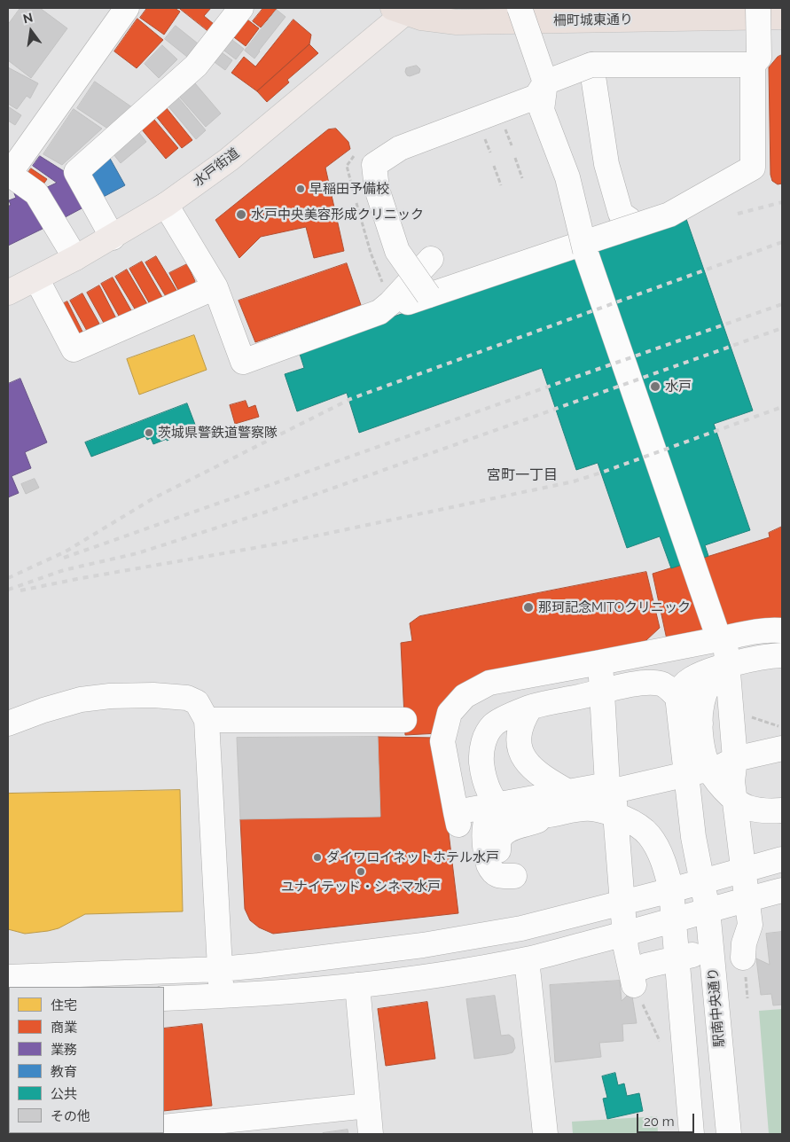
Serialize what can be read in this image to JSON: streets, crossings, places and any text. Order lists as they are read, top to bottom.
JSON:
{
  "streets": {
    "highway": ["柵町城東通り"],
    "main road": ["水戸街道"],
    "street": ["駅南中央通り"]
  },
  "crossings": [
    ["柵町城東通り", "水戸街道"]
  ],
  "districts": ["宮町一丁目"],
  "places": [
    "早稲田予備校",
    "水戸中央美容形成クリニック",
    "水戸",
    "茨城県警鉄道警察隊",
    "那珂記念MITOクリニック",
    "ダイワロイネットホテル水戸",
    "ユナイテッド・シネマ水戸"
  ],
  "legend": [
    "住宅",
    "商業",
    "業務",
    "教育",
    "公共",
    "その他"
  ],
  "scale_bar": "20 m",
  "north": "top"
}
